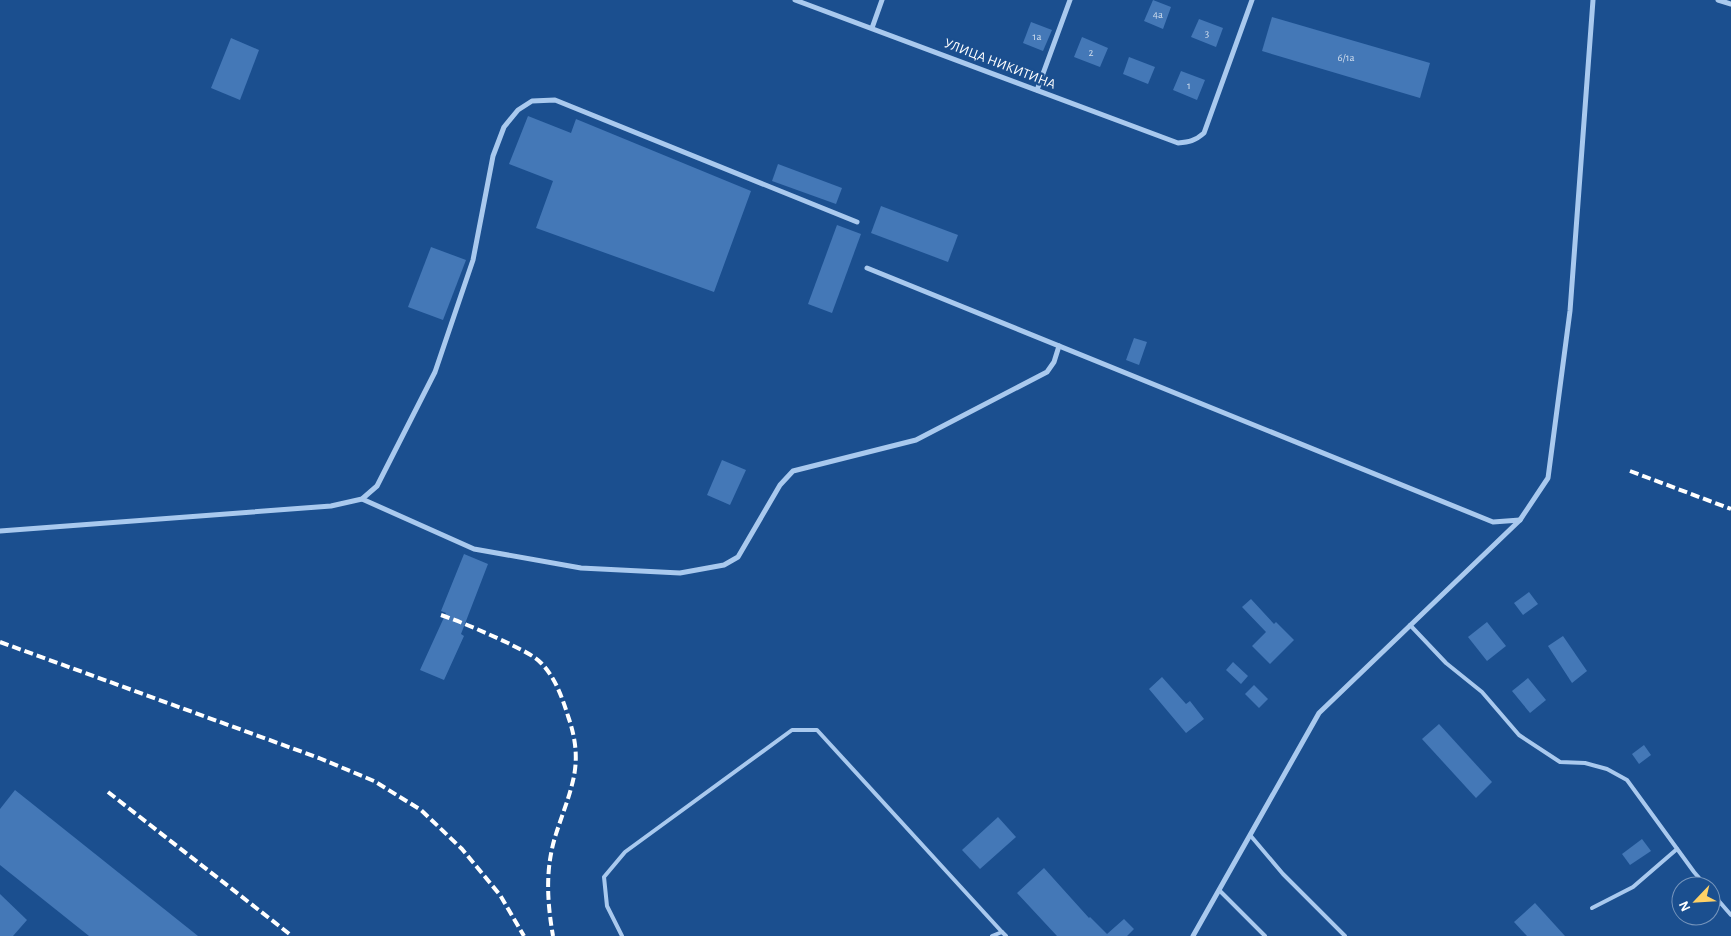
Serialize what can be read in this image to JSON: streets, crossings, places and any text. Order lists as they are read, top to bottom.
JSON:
{
  "streets": {
    "street": ["УЛИЦА НИКИТИНА"]
  },
  "house_numbers": [
    "4а",
    "3",
    "1а",
    "2",
    "6/1а",
    "1"
  ],
  "north": "bottom left"
}
